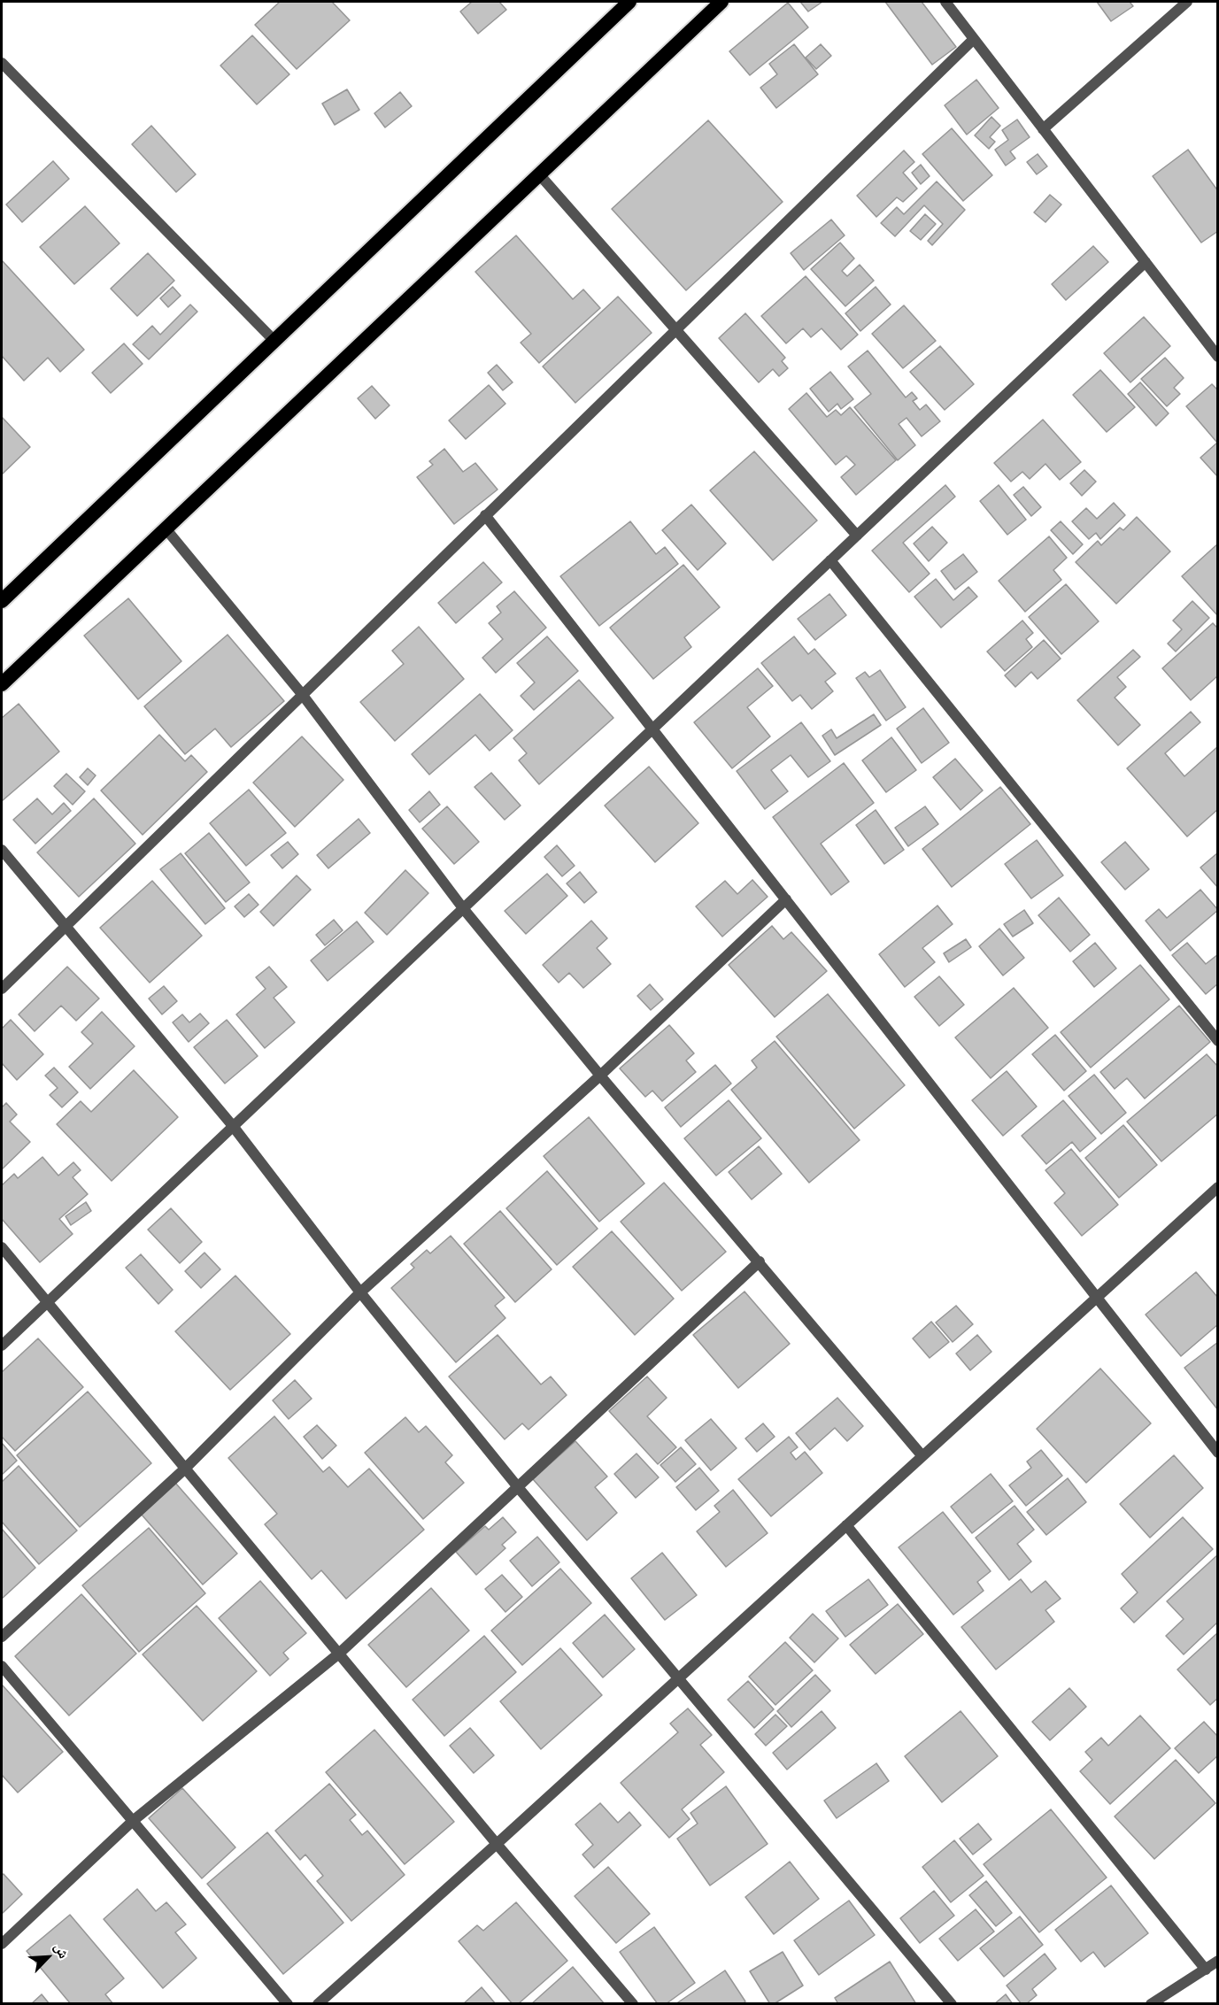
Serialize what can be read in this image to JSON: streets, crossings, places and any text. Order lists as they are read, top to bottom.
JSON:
{
  "north": "top right"
}
